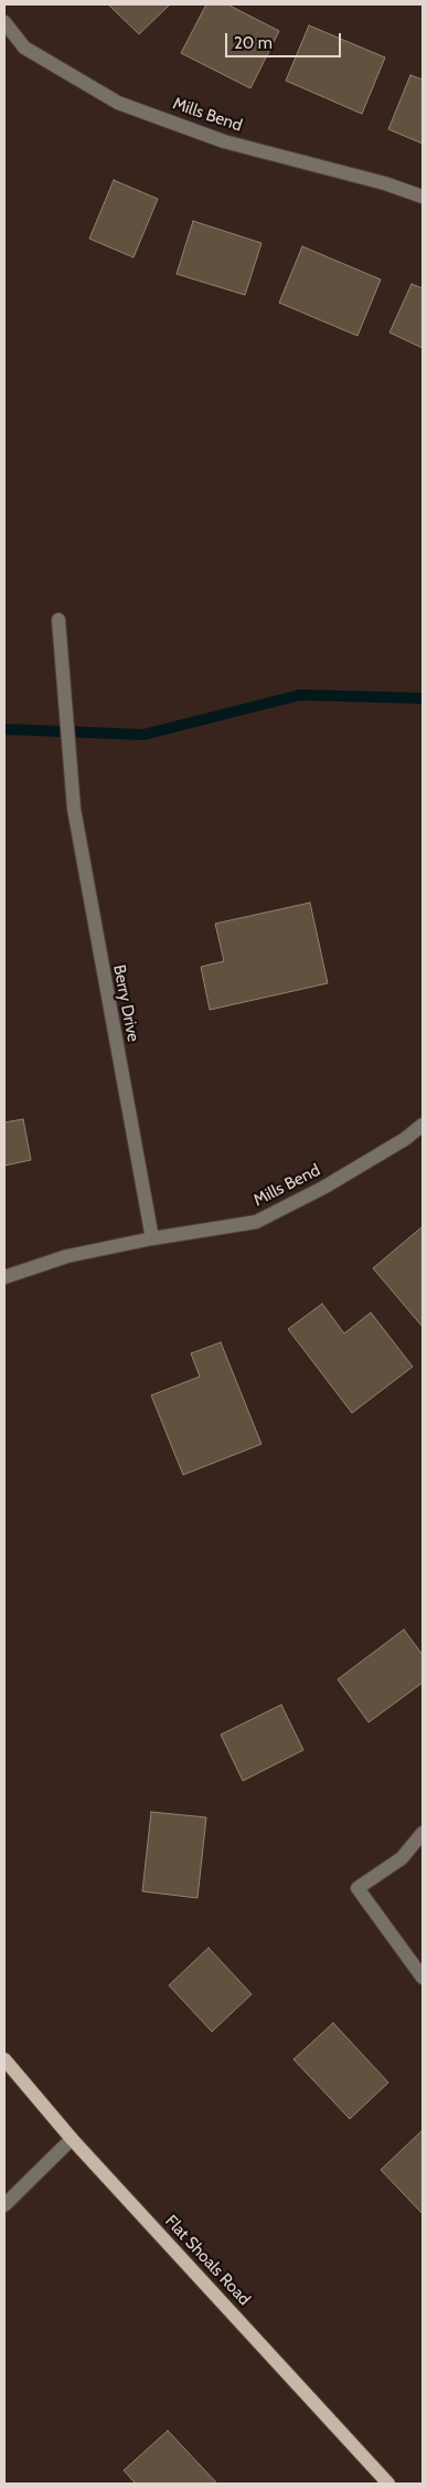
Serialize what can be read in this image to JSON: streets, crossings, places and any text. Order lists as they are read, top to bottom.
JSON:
{
  "streets": {
    "main road": ["Flat Shoals Road"],
    "street": ["Mills Bend", "Berry Drive"]
  },
  "crossings": [
    ["Mills Bend", "Berry Drive"]
  ],
  "scale_bar": "20 m"
}
